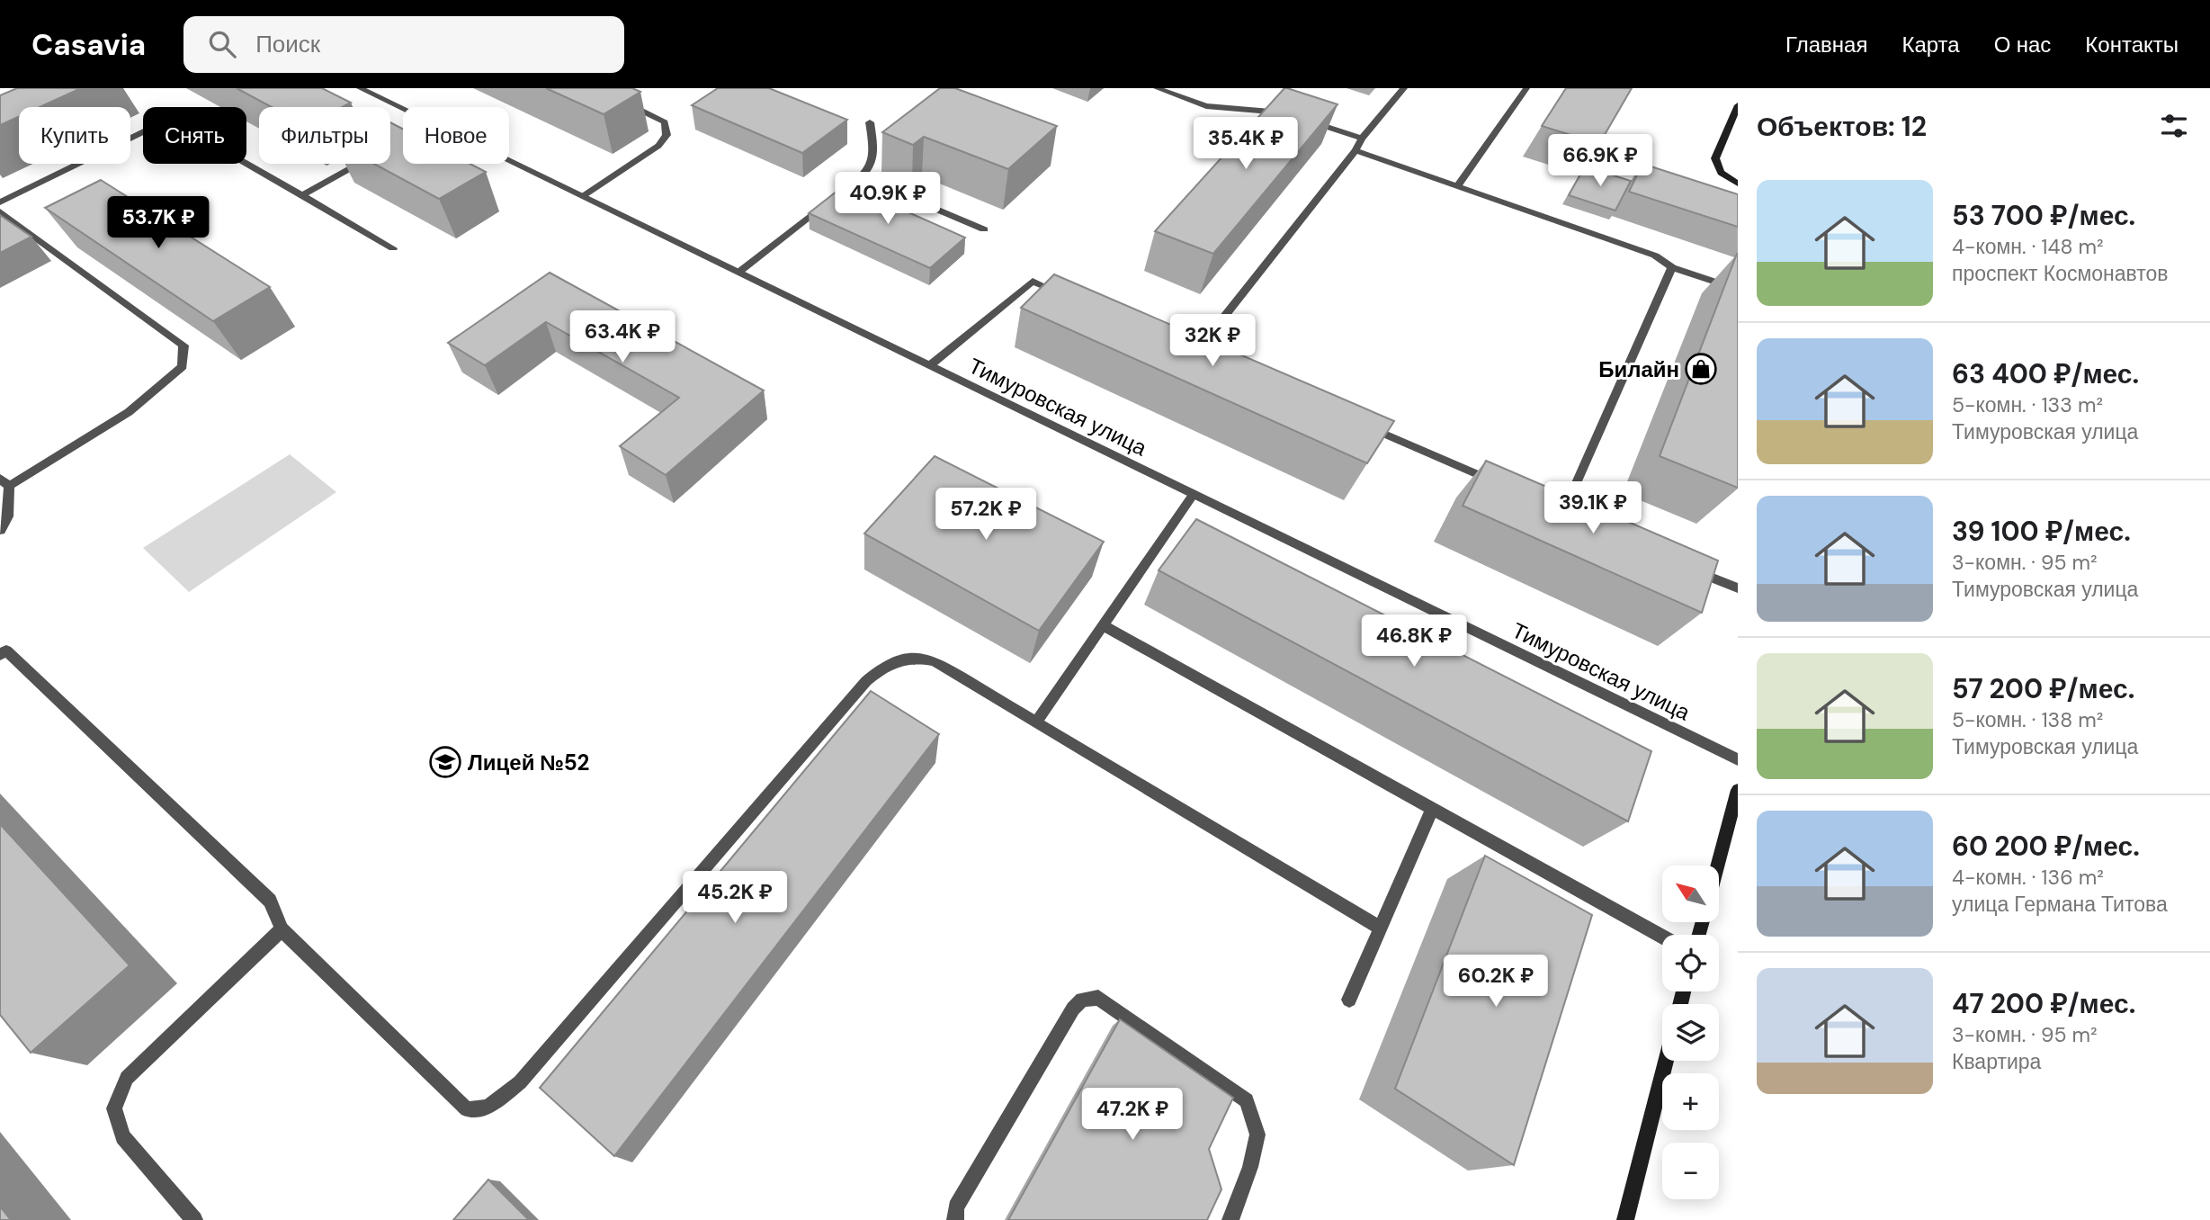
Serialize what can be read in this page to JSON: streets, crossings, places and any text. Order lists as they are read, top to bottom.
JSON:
{
  "streets": {
    "street": ["Тимуровская улица"]
  },
  "places": {
    "shop": ["Билайн"],
    "school or university": ["Лицей №52"]
  },
  "north": "top left",
  "page": {
    "header": "Casavia",
    "search": "Поиск",
    "nav": [
      "Главная",
      "Карта",
      "О нас",
      "Контакты"
    ],
    "heading": "Объектов: 12",
    "chip": [
      "Купить",
      "Снять",
      "Фильтры",
      "Новое"
    ],
    "price": [
      "35.4K ₽",
      "66.9K ₽",
      "40.9K ₽",
      "53.7K ₽",
      "63.4K ₽",
      "32K ₽",
      "39.1K ₽",
      "57.2K ₽",
      "46.8K ₽",
      "45.2K ₽",
      "60.2K ₽",
      "47.2K ₽"
    ],
    "list": [
      {
        "name": "53 700 ₽/мес.",
        "note": "4-комн. · 148 m² · проспект Космонавтов"
      },
      {
        "name": "63 400 ₽/мес.",
        "note": "5-комн. · 133 m² · Тимуровская улица"
      },
      {
        "name": "39 100 ₽/мес.",
        "note": "3-комн. · 95 m² · Тимуровская улица"
      },
      {
        "name": "57 200 ₽/мес.",
        "note": "5-комн. · 138 m² · Тимуровская улица"
      },
      {
        "name": "60 200 ₽/мес.",
        "note": "4-комн. · 136 m² · улица Германа Титова"
      },
      {
        "name": "47 200 ₽/мес.",
        "note": "3-комн. · 95 m² · Квартира"
      }
    ],
    "map_buttons": ["+", "−"]
  }
}
